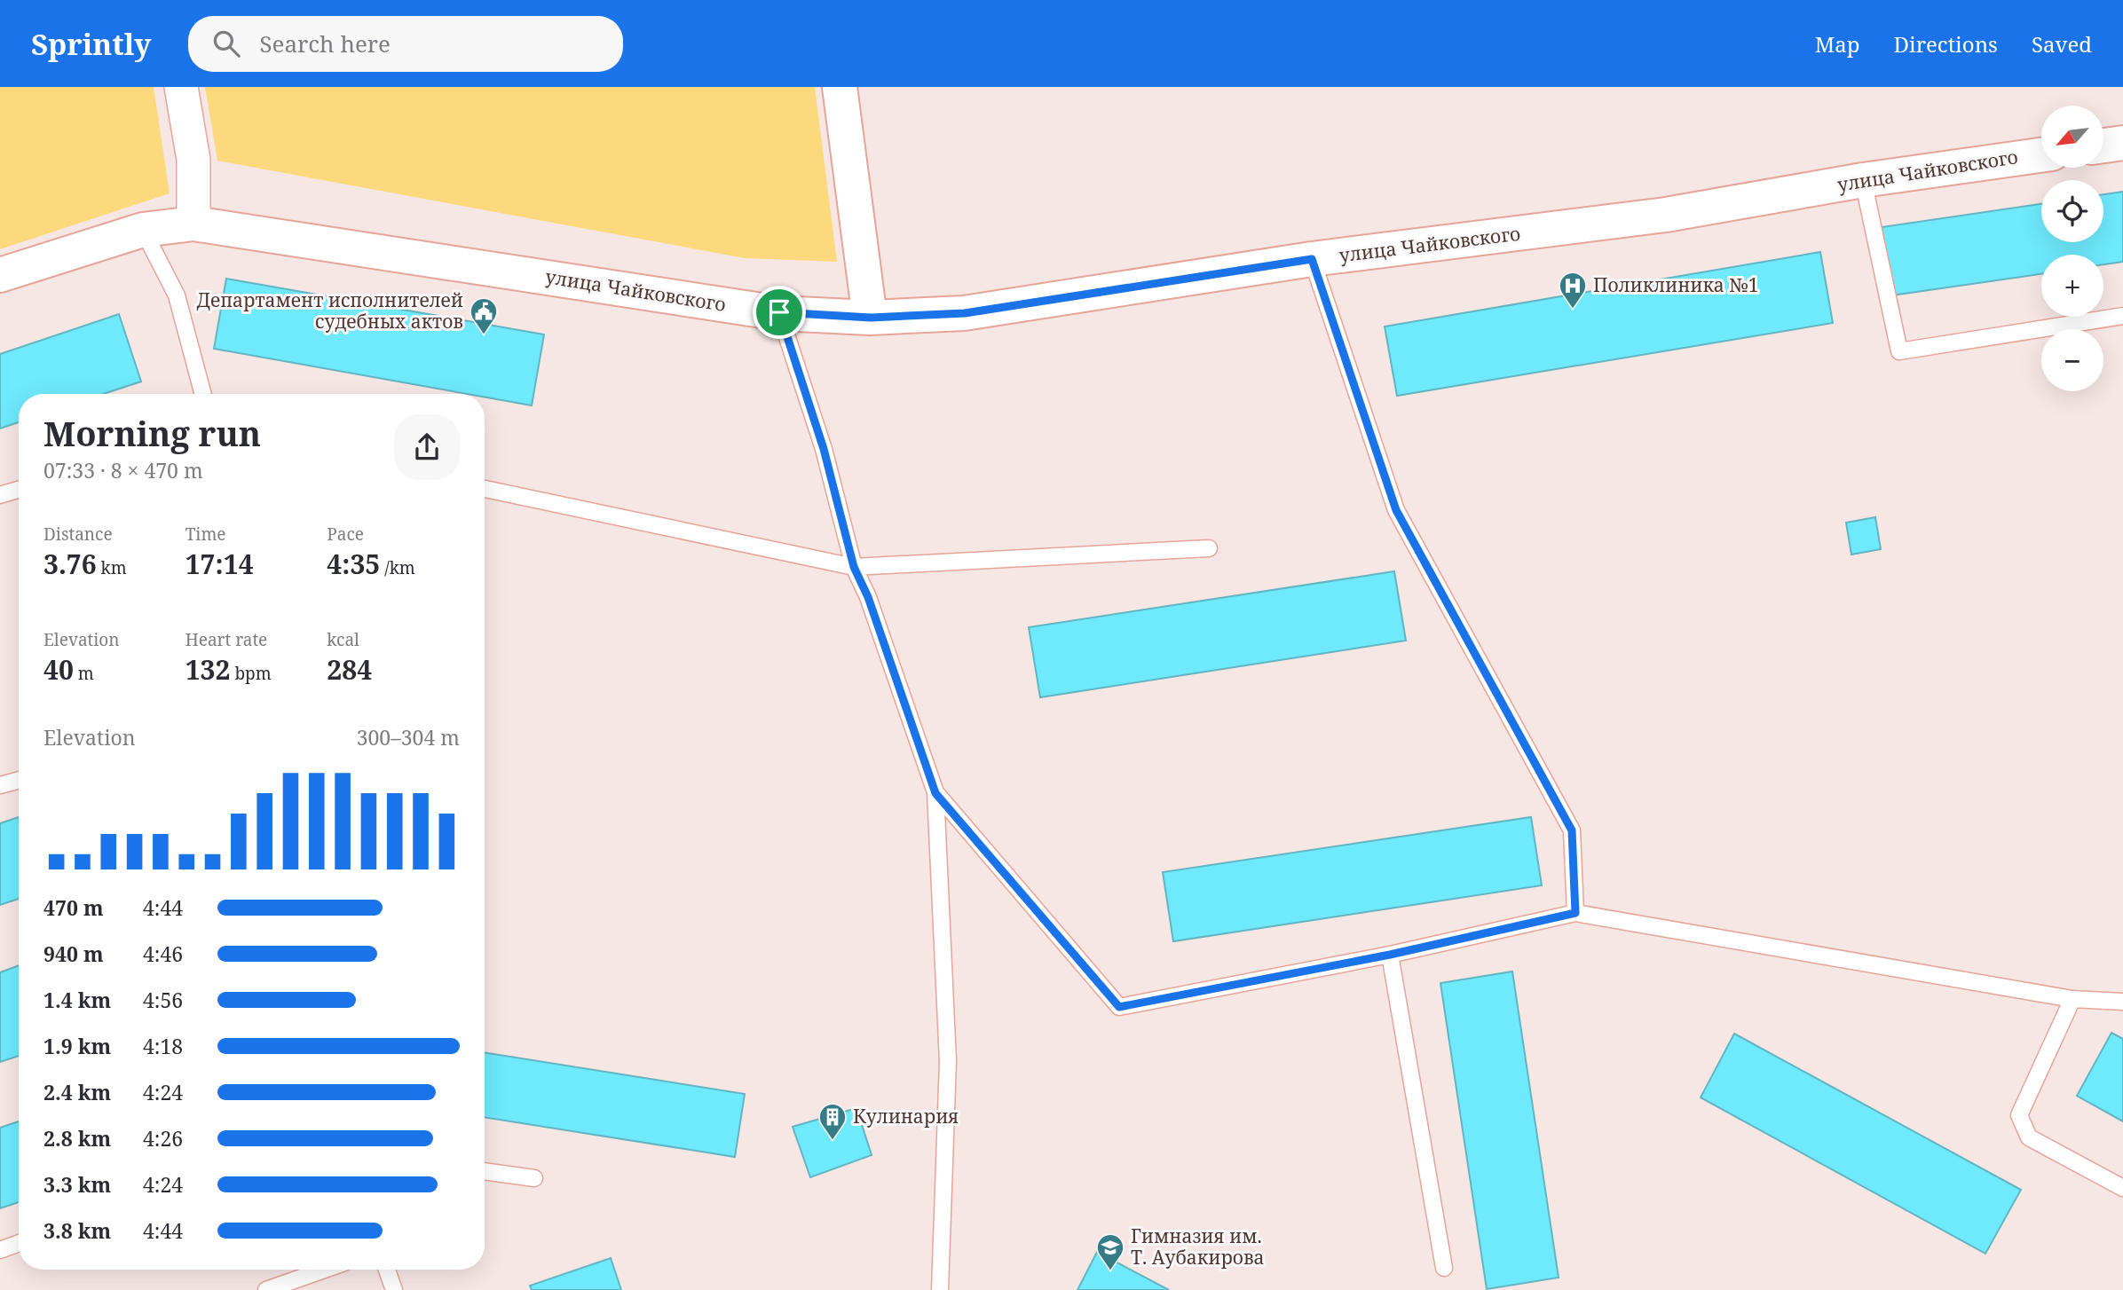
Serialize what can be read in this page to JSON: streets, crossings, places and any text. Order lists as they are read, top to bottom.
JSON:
{
  "streets": {
    "street": ["улица Чайковского"]
  },
  "places": {
    "hospital": ["Поликлиника №1"],
    "public building": ["Департамент исполнителей судебных актов"],
    "building": ["Кулинария"],
    "school or university": ["Гимназия им. Т. Аубакирова"]
  },
  "north": "bottom left",
  "page": {
    "header": "Sprintly",
    "search": "Search here",
    "nav": ["Map", "Directions", "Saved"],
    "map_buttons": ["+", "−"],
    "heading": ["Morning run", "07:33 · 8 × 470 m"],
    "stats": [
      ["Distance", "3.76 km"],
      ["Time", "17:14"],
      ["Pace", "4:35 /km"],
      ["Elevation", "40 m"],
      ["Heart rate", "132 bpm"],
      ["kcal", "284"]
    ],
    "chart": ["Elevation", "300–304 m"],
    "list": [
      {
        "name": "470 m",
        "note": "4:44"
      },
      {
        "name": "940 m",
        "note": "4:46"
      },
      {
        "name": "1.4 km",
        "note": "4:56"
      },
      {
        "name": "1.9 km",
        "note": "4:18"
      },
      {
        "name": "2.4 km",
        "note": "4:24"
      },
      {
        "name": "2.8 km",
        "note": "4:26"
      },
      {
        "name": "3.3 km",
        "note": "4:24"
      },
      {
        "name": "3.8 km",
        "note": "4:44"
      }
    ]
  }
}
